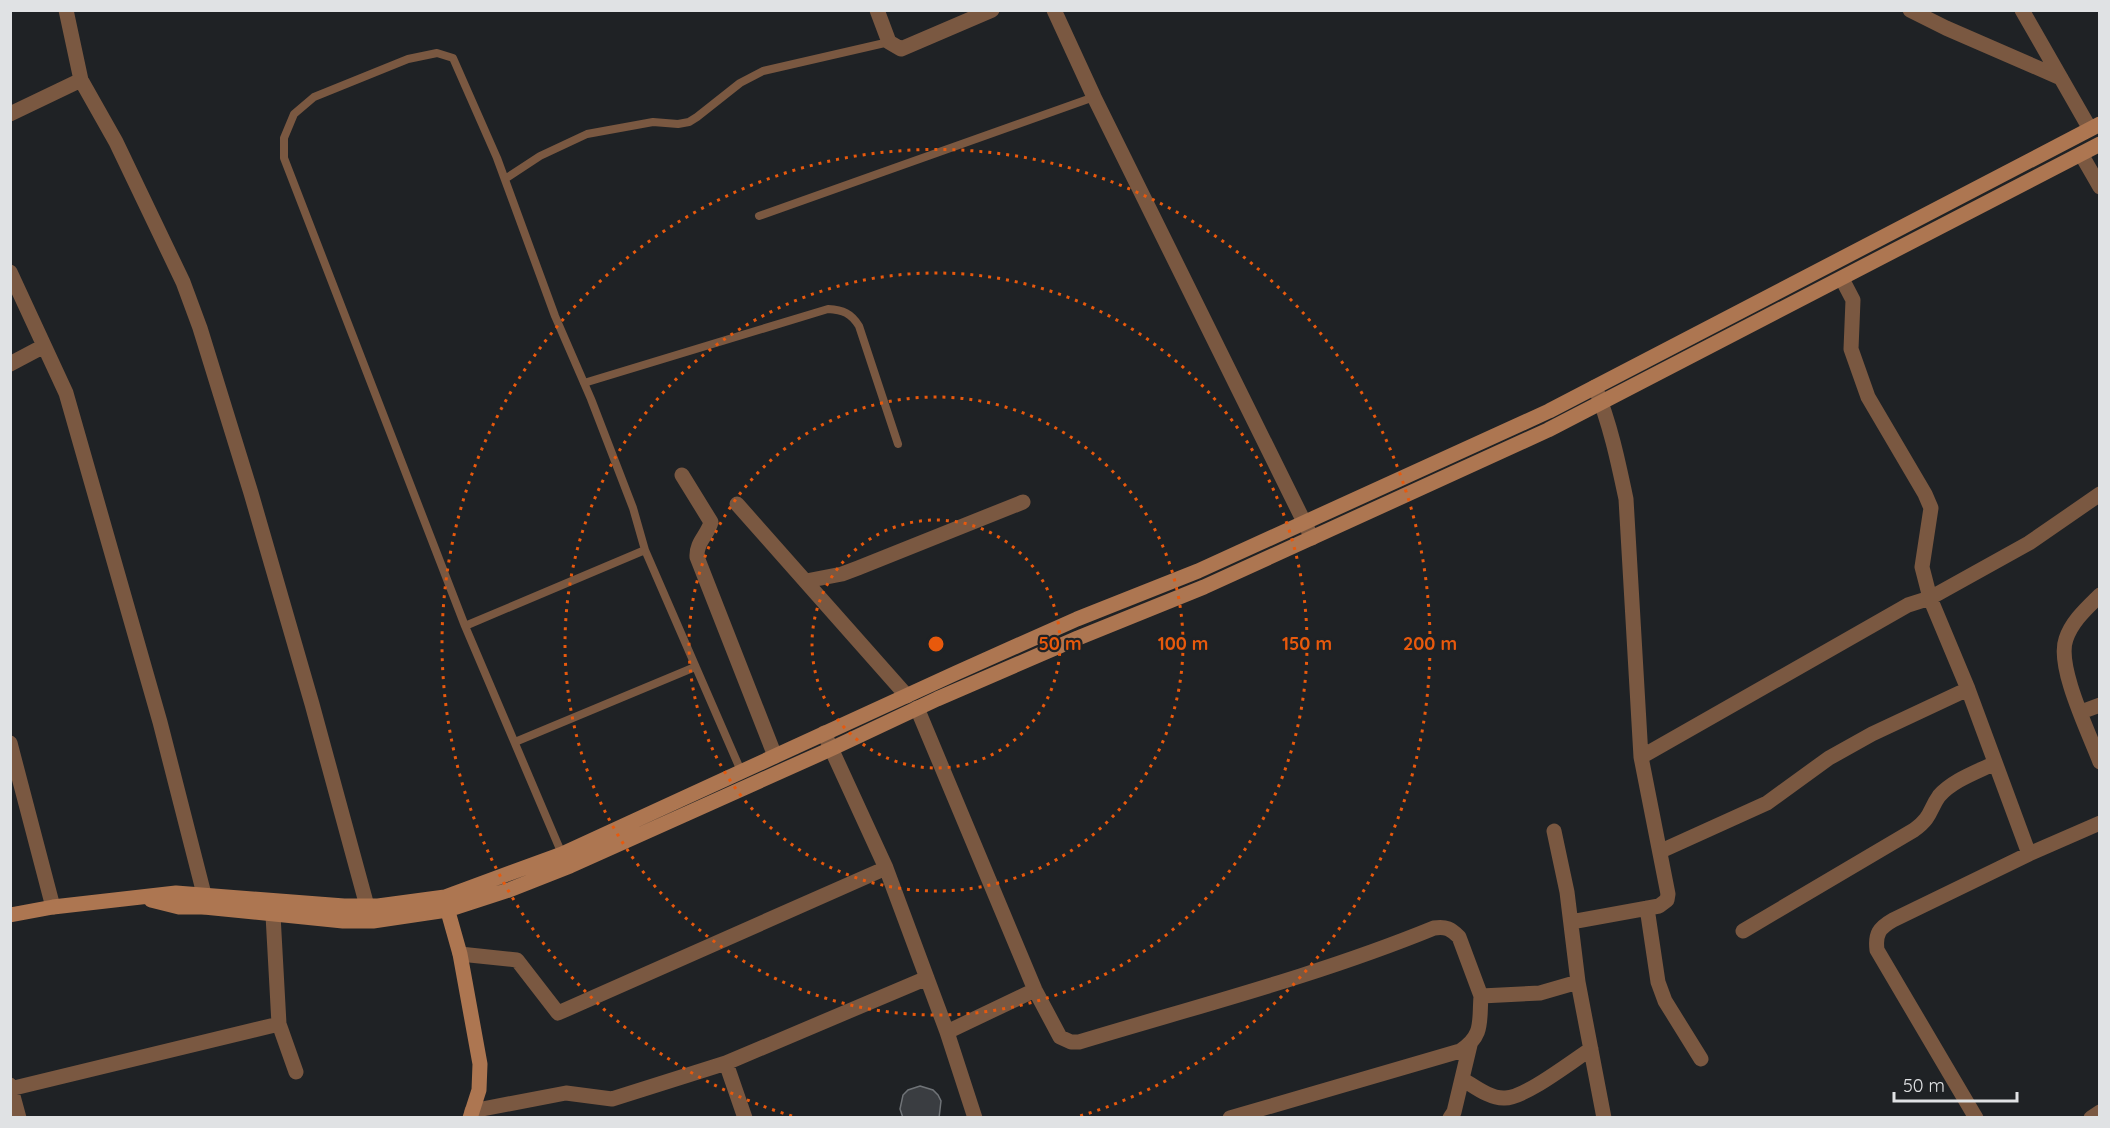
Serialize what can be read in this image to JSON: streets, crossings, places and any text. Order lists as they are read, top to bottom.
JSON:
{
  "scale_bar": "50 m",
  "rings": [
    "50 m",
    "100 m",
    "150 m",
    "200 m"
  ]
}
